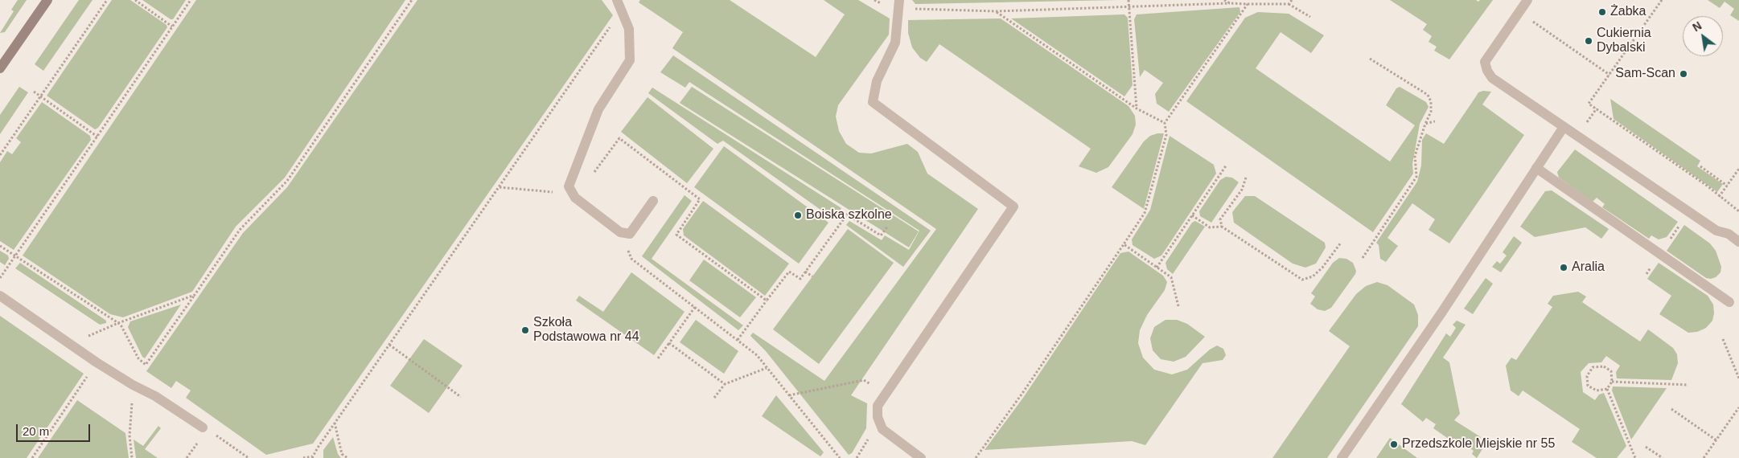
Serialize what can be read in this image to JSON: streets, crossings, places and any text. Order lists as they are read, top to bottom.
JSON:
{
  "places": [
    "Żabka",
    "Cukiernia Dybalski",
    "Sam-Scan",
    "Boiska szkolne",
    "Aralia",
    "Szkoła Podstawowa nr 44",
    "Przedszkole Miejskie nr 55"
  ],
  "scale_bar": "20 m",
  "north": "top left"
}
